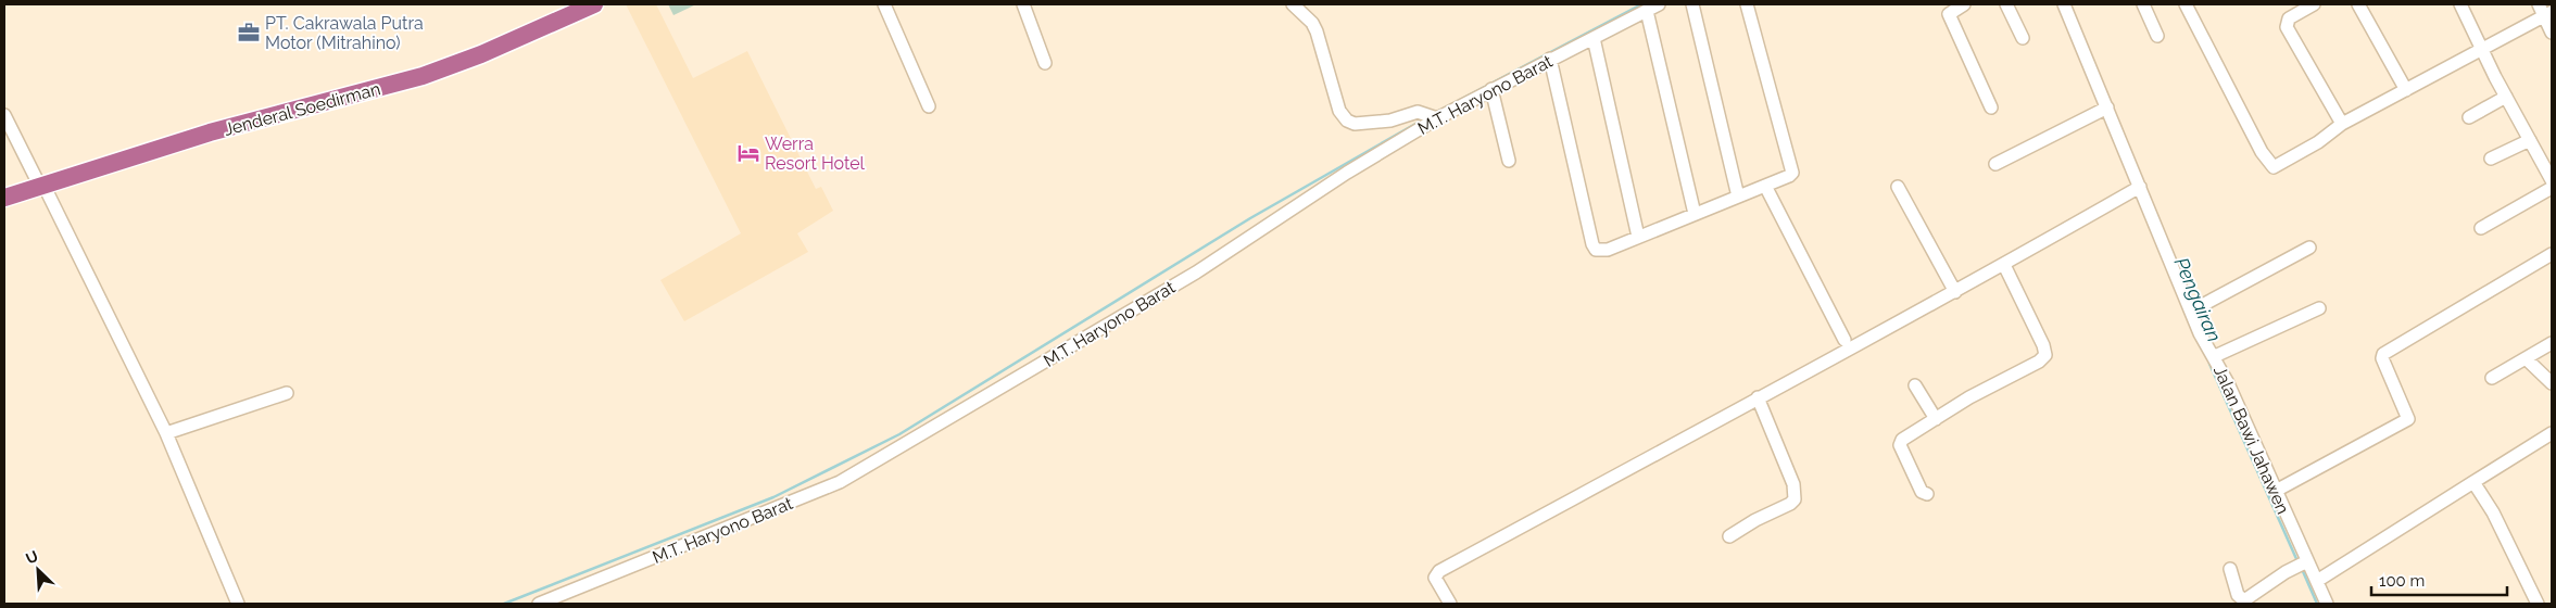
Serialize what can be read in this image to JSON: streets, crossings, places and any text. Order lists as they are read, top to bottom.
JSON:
{
  "streets": {
    "highway": ["Jenderal Soedirman"],
    "street": ["M.T. Haryono Barat", "Jalan Bawi Jahawen"]
  },
  "water": ["Pengairan"],
  "places": {
    "office": ["PT. Cakrawala Putra Motor (Mitrahino)"],
    "hotel": ["Werra Resort Hotel"]
  },
  "scale_bar": "100 m",
  "north": "top left"
}
